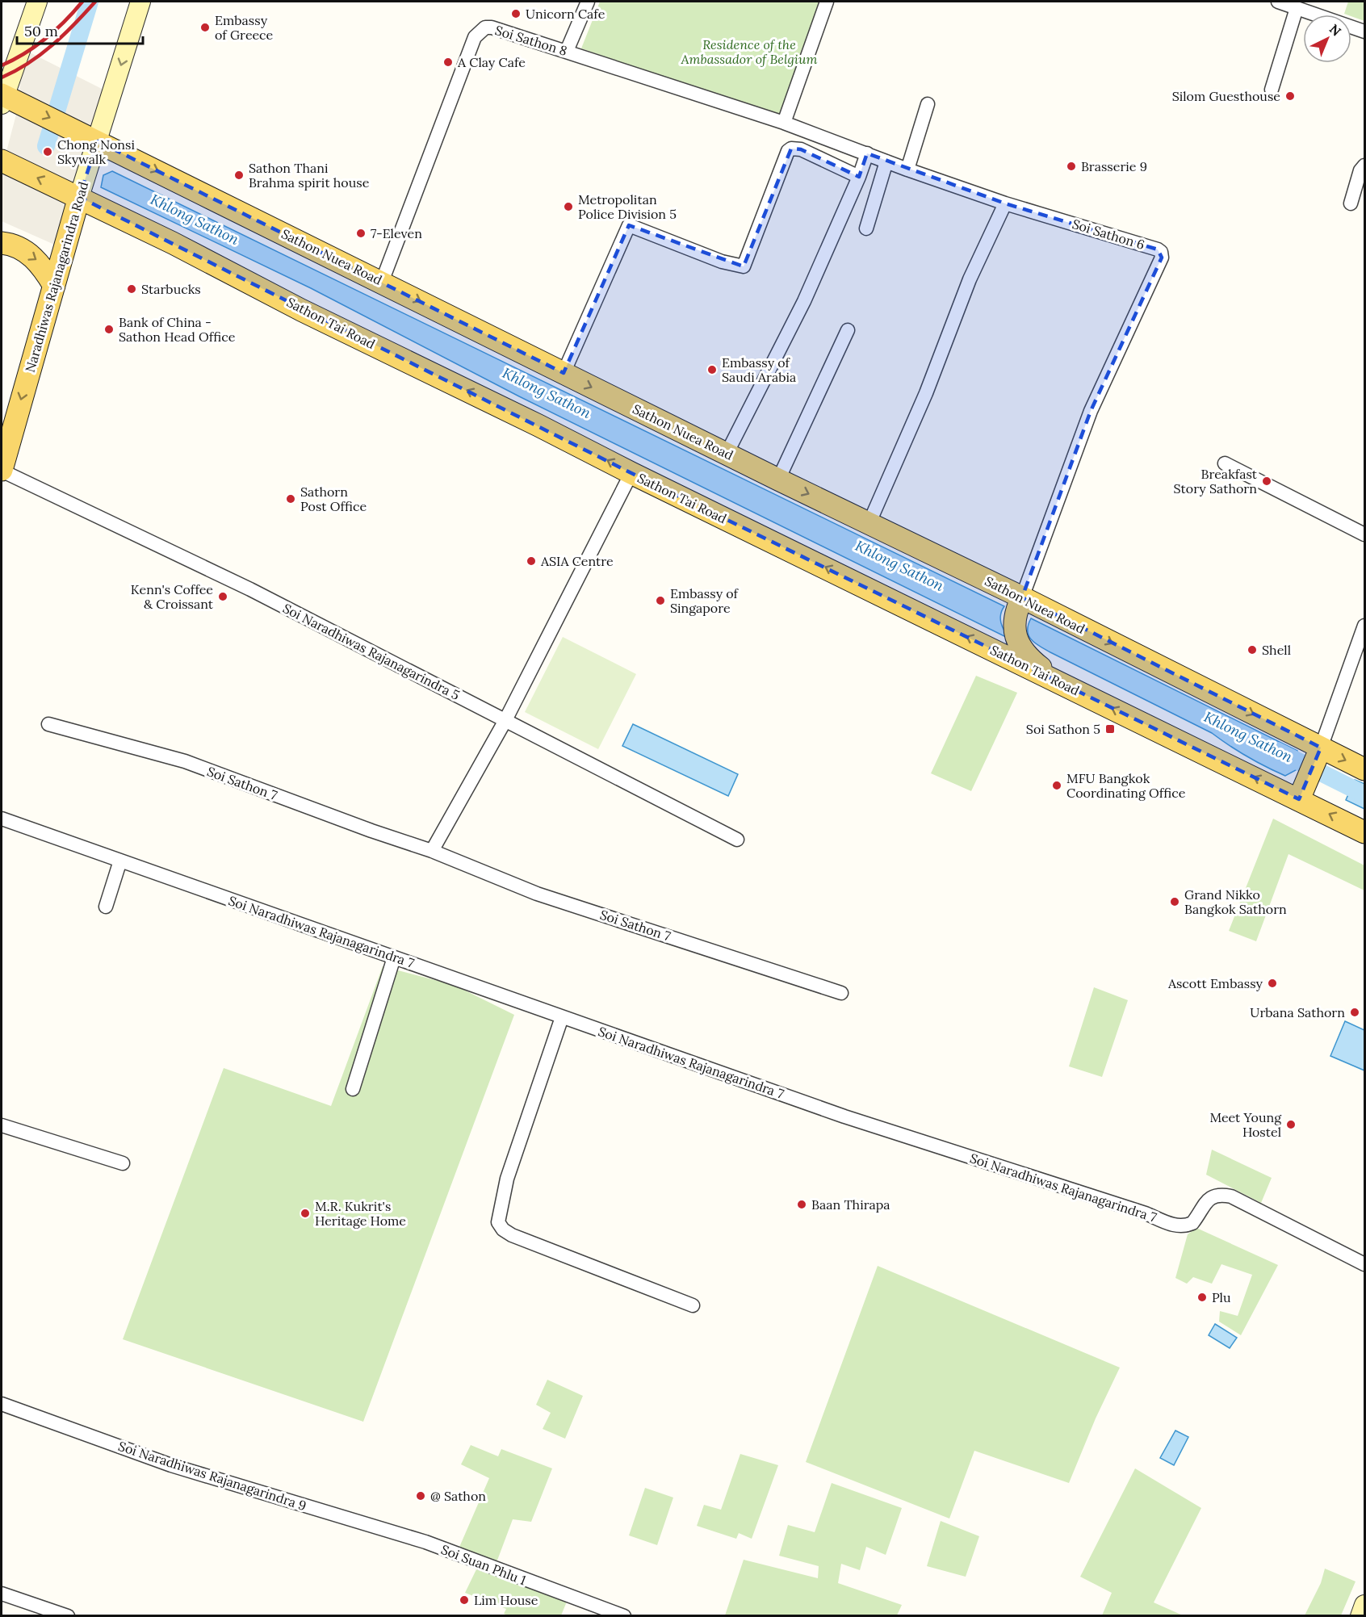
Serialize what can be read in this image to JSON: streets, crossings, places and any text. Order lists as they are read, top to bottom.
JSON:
{
  "streets": {
    "main road": ["Sathon Nuea Road", "Naradhiwas Rajanagarindra Road", "Sathon Tai Road"],
    "street": [
      "Soi Sathon 8",
      "Soi Sathon 6",
      "Soi Naradhiwas Rajanagarindra 5",
      "Soi Sathon 7",
      "Soi Naradhiwas Rajanagarindra 7",
      "Soi Naradhiwas Rajanagarindra 9",
      "Soi Suan Phlu 1"
    ]
  },
  "crossings": [
    ["Soi Sathon 8", "Soi Sathon 6"],
    ["Soi Sathon 8", "Sathon Nuea Road"],
    ["Soi Sathon 6", "Sathon Nuea Road"],
    ["Sathon Nuea Road", "Naradhiwas Rajanagarindra Road"],
    ["Naradhiwas Rajanagarindra Road", "Sathon Tai Road"],
    ["Naradhiwas Rajanagarindra Road", "Soi Naradhiwas Rajanagarindra 5"],
    ["Soi Naradhiwas Rajanagarindra 9", "Soi Suan Phlu 1"]
  ],
  "one_way": ["Sathon Nuea Road", "Sathon Tai Road"],
  "water": ["Khlong Sathon"],
  "parks": ["Residence of the Ambassador of Belgium"],
  "places": {
    "other": [
      "Unicorn Cafe",
      "Embassy of Greece",
      "A Clay Cafe",
      "Silom Guesthouse",
      "Chong Nonsi Skywalk",
      "Brasserie 9",
      "Sathon Thani Brahma spirit house",
      "Metropolitan Police Division 5",
      "7-Eleven",
      "Starbucks",
      "Bank of China - Sathon Head Office",
      "Embassy of Saudi Arabia",
      "Breakfast Story Sathorn",
      "Sathorn Post Office",
      "ASIA Centre",
      "Kenn's Coffee & Croissant",
      "Embassy of Singapore",
      "Shell",
      "MFU Bangkok Coordinating Office",
      "Grand Nikko Bangkok Sathorn",
      "Ascott Embassy",
      "Urbana Sathorn",
      "Meet Young Hostel",
      "Baan Thirapa",
      "M.R. Kukrit's Heritage Home",
      "Plu",
      "@ Sathon",
      "Lim House"
    ],
    "transit": ["Soi Sathon 5"]
  },
  "scale_bar": "50 m",
  "north": "top right"
}
